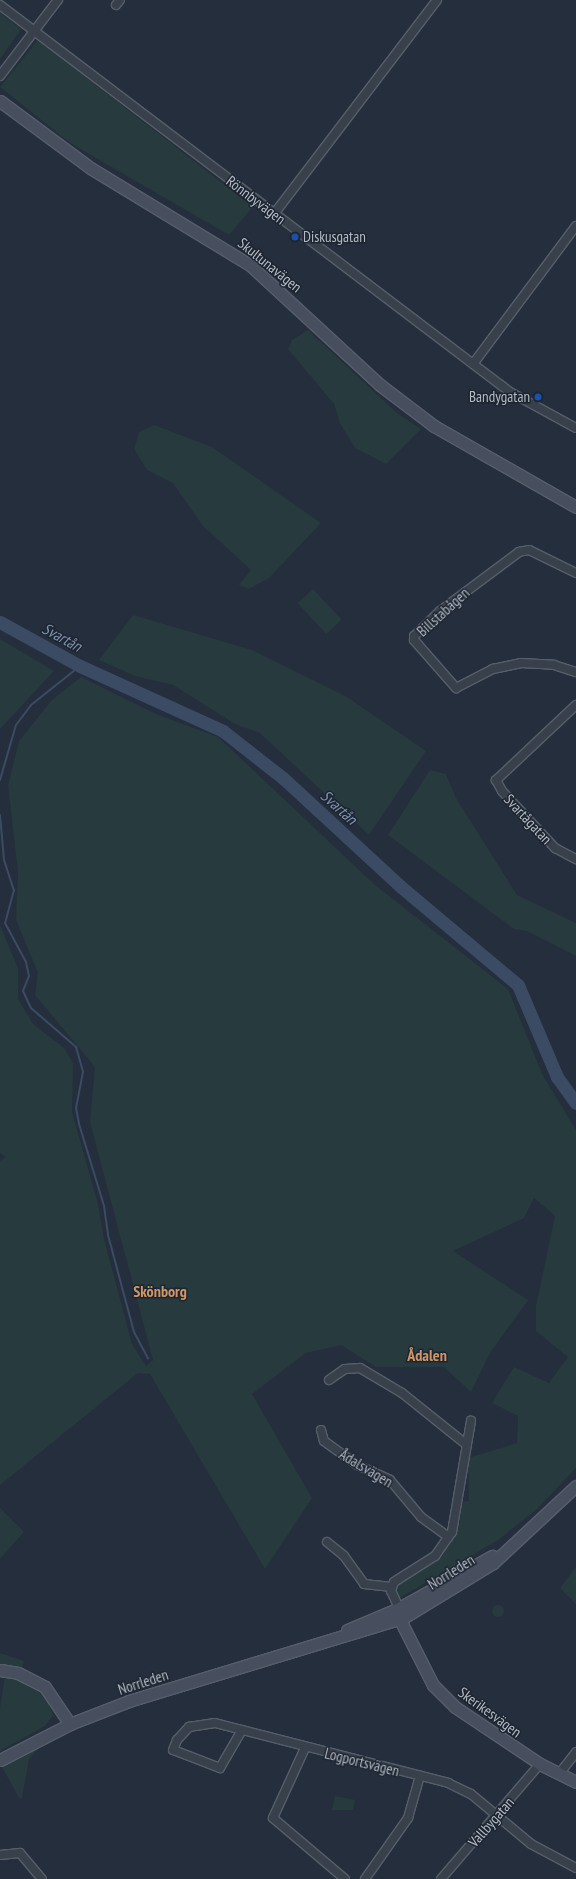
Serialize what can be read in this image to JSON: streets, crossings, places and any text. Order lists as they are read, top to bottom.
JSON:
{
  "streets": {
    "main road": ["Skultunavägen", "Norrleden", "Skerikesvägen"],
    "street": [
      "Rönnbyvägen",
      "Billstabågen",
      "Svartågatan",
      "Ådalsvägen",
      "Logportsvägen",
      "Vallbygatan"
    ]
  },
  "crossings": [
    ["Norrleden", "Skerikesvägen"],
    ["Skerikesvägen", "Vallbygatan"],
    ["Logportsvägen", "Vallbygatan"]
  ],
  "districts": ["Skönborg", "Ådalen"],
  "water": ["Svartån"],
  "places": ["Diskusgatan", "Bandygatan"]
}
